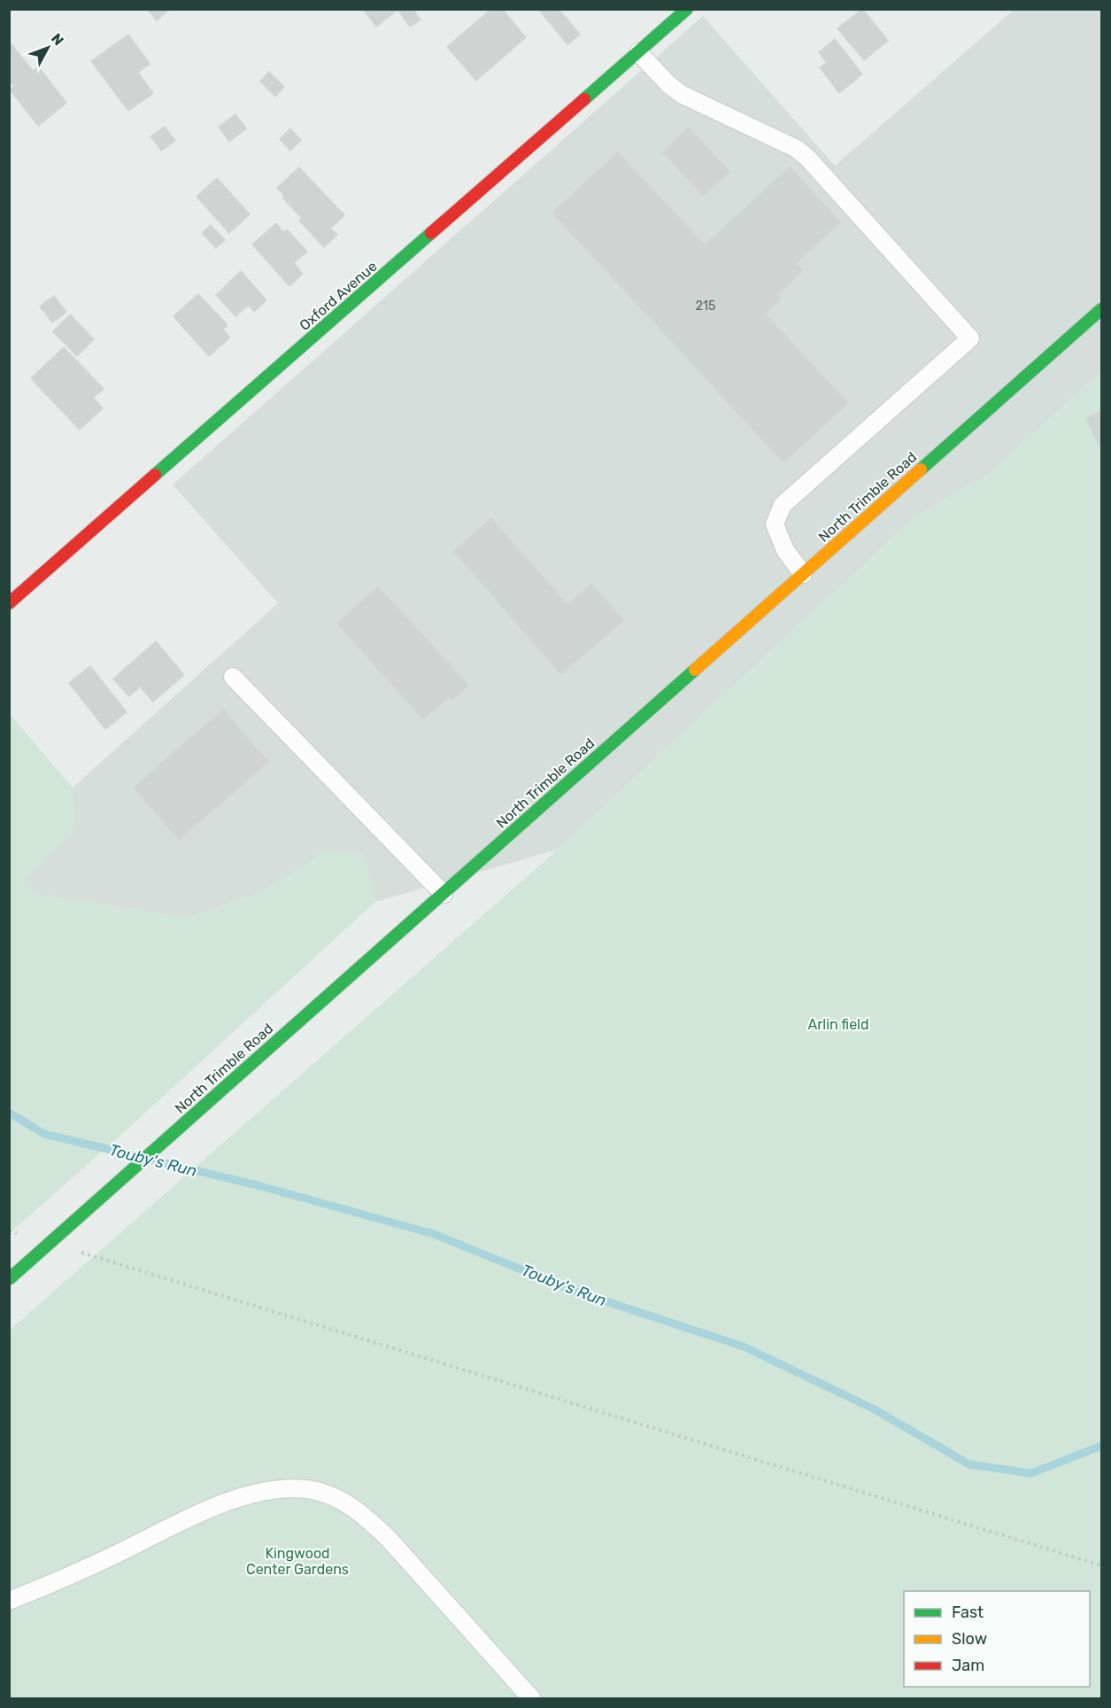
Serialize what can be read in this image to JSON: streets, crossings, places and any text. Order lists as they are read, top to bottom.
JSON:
{
  "streets": {
    "main road": ["Oxford Avenue", "North Trimble Road"]
  },
  "water": ["Touby's Run"],
  "parks": ["Arlin field", "Kingwood Center Gardens"],
  "house_numbers": ["215"],
  "legend": ["Fast", "Slow", "Jam"],
  "north": "top right"
}
